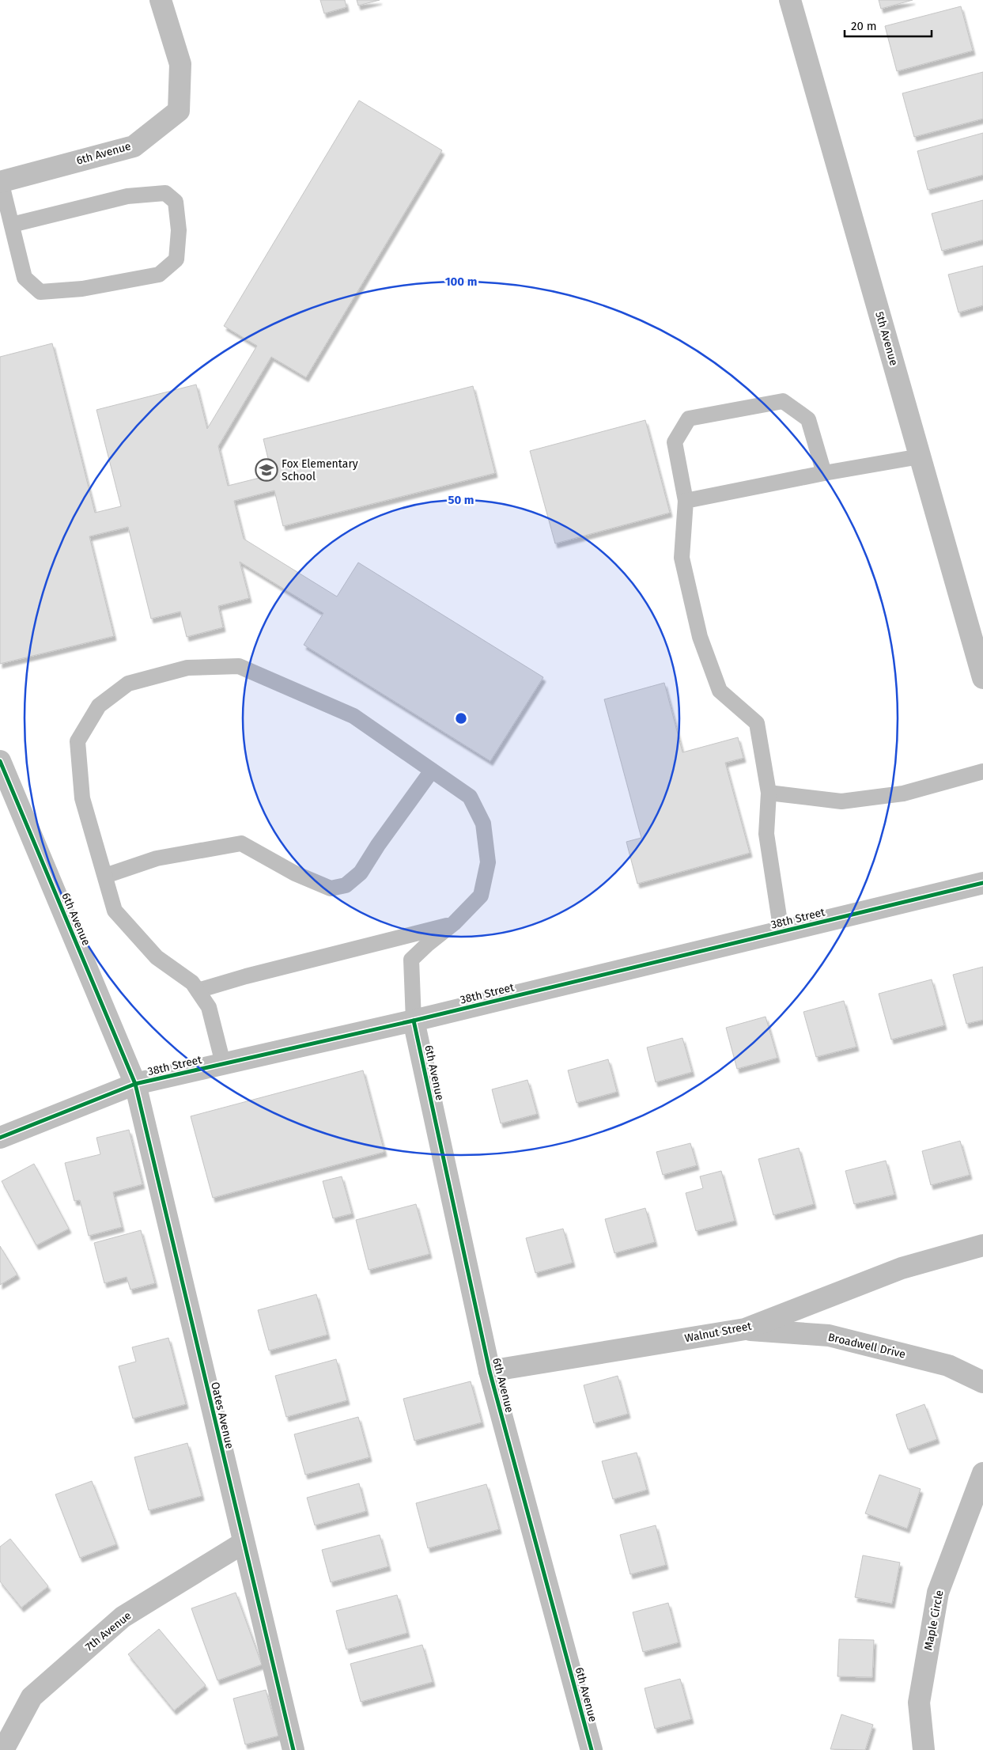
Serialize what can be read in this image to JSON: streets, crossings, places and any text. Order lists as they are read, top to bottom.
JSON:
{
  "streets": {
    "street": [
      "6th Avenue",
      "5th Avenue",
      "38th Street",
      "Walnut Street",
      "Broadwell Drive",
      "Oates Avenue",
      "Maple Circle",
      "7th Avenue"
    ]
  },
  "crossings": [
    ["6th Avenue", "38th Street"],
    ["6th Avenue", "Walnut Street"],
    ["6th Avenue", "Oates Avenue"],
    ["38th Street", "Oates Avenue"],
    ["Walnut Street", "Broadwell Drive"],
    ["Oates Avenue", "7th Avenue"]
  ],
  "places": {
    "school or university": ["Fox Elementary School"]
  },
  "scale_bar": "20 m",
  "rings": ["100 m", "50 m"]
}
